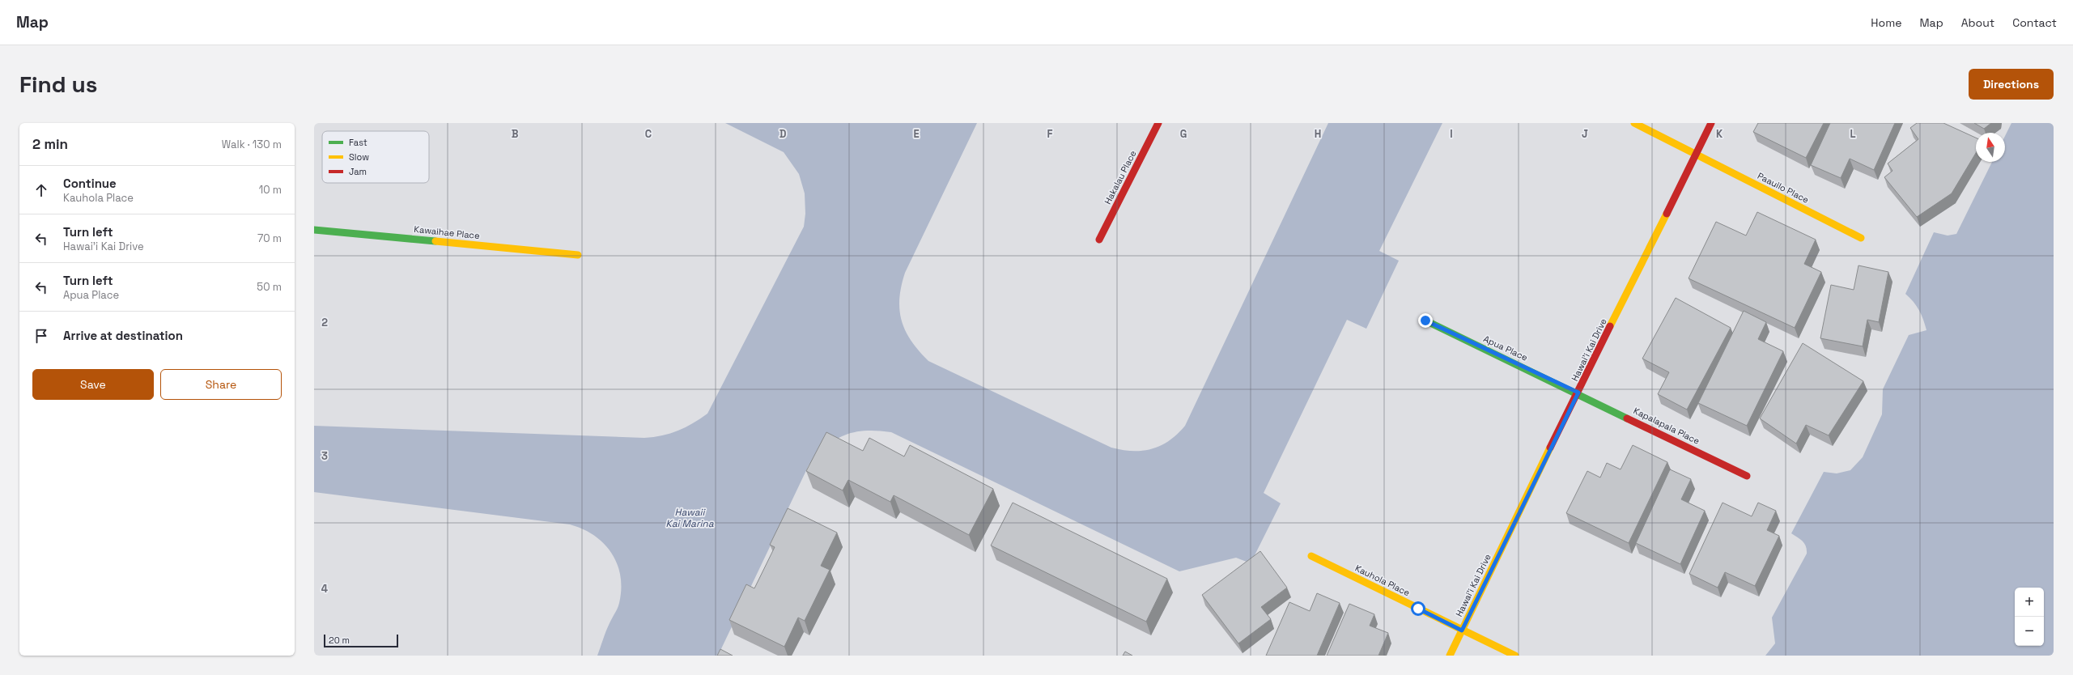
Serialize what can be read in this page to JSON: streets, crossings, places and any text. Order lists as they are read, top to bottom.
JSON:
{
  "streets": {
    "street": [
      "Hakalau Place",
      "Paauilo Place",
      "Kawaihae Place",
      "Apua Place",
      "Hawai’i Kai Drive",
      "Kapalapala Place",
      "Kauhola Place"
    ]
  },
  "crossings": [
    ["Paauilo Place", "Hawai’i Kai Drive"],
    ["Apua Place", "Hawai’i Kai Drive"],
    ["Apua Place", "Kapalapala Place"],
    ["Hawai’i Kai Drive", "Kapalapala Place"],
    ["Hawai’i Kai Drive", "Kauhola Place"]
  ],
  "water": ["Hawaii Kai Marina"],
  "legend": ["Fast", "Slow", "Jam"],
  "scale_bar": "20 m",
  "north": "top",
  "page": {
    "header": "Map",
    "nav": [
      "Home",
      "Map",
      "About",
      "Contact"
    ],
    "buttons": [
      "Directions",
      ["Save", "Share"]
    ],
    "title": "Find us",
    "heading": ["2 min", "Walk · 130 m"],
    "list": [
      ["Continue", "Kauhola Place", "10 m"],
      ["Turn left", "Hawai’i Kai Drive", "70 m"],
      ["Turn left", "Apua Place", "50 m"],
      "Arrive at destination"
    ],
    "map_buttons": ["+", "−"],
    "scale": "20 m"
  },
  "grid": {
    "columns": [
      "B",
      "C",
      "D",
      "E",
      "F",
      "G",
      "H",
      "I",
      "J",
      "K",
      "L"
    ],
    "rows": ["2", "3", "4"]
  }
}
